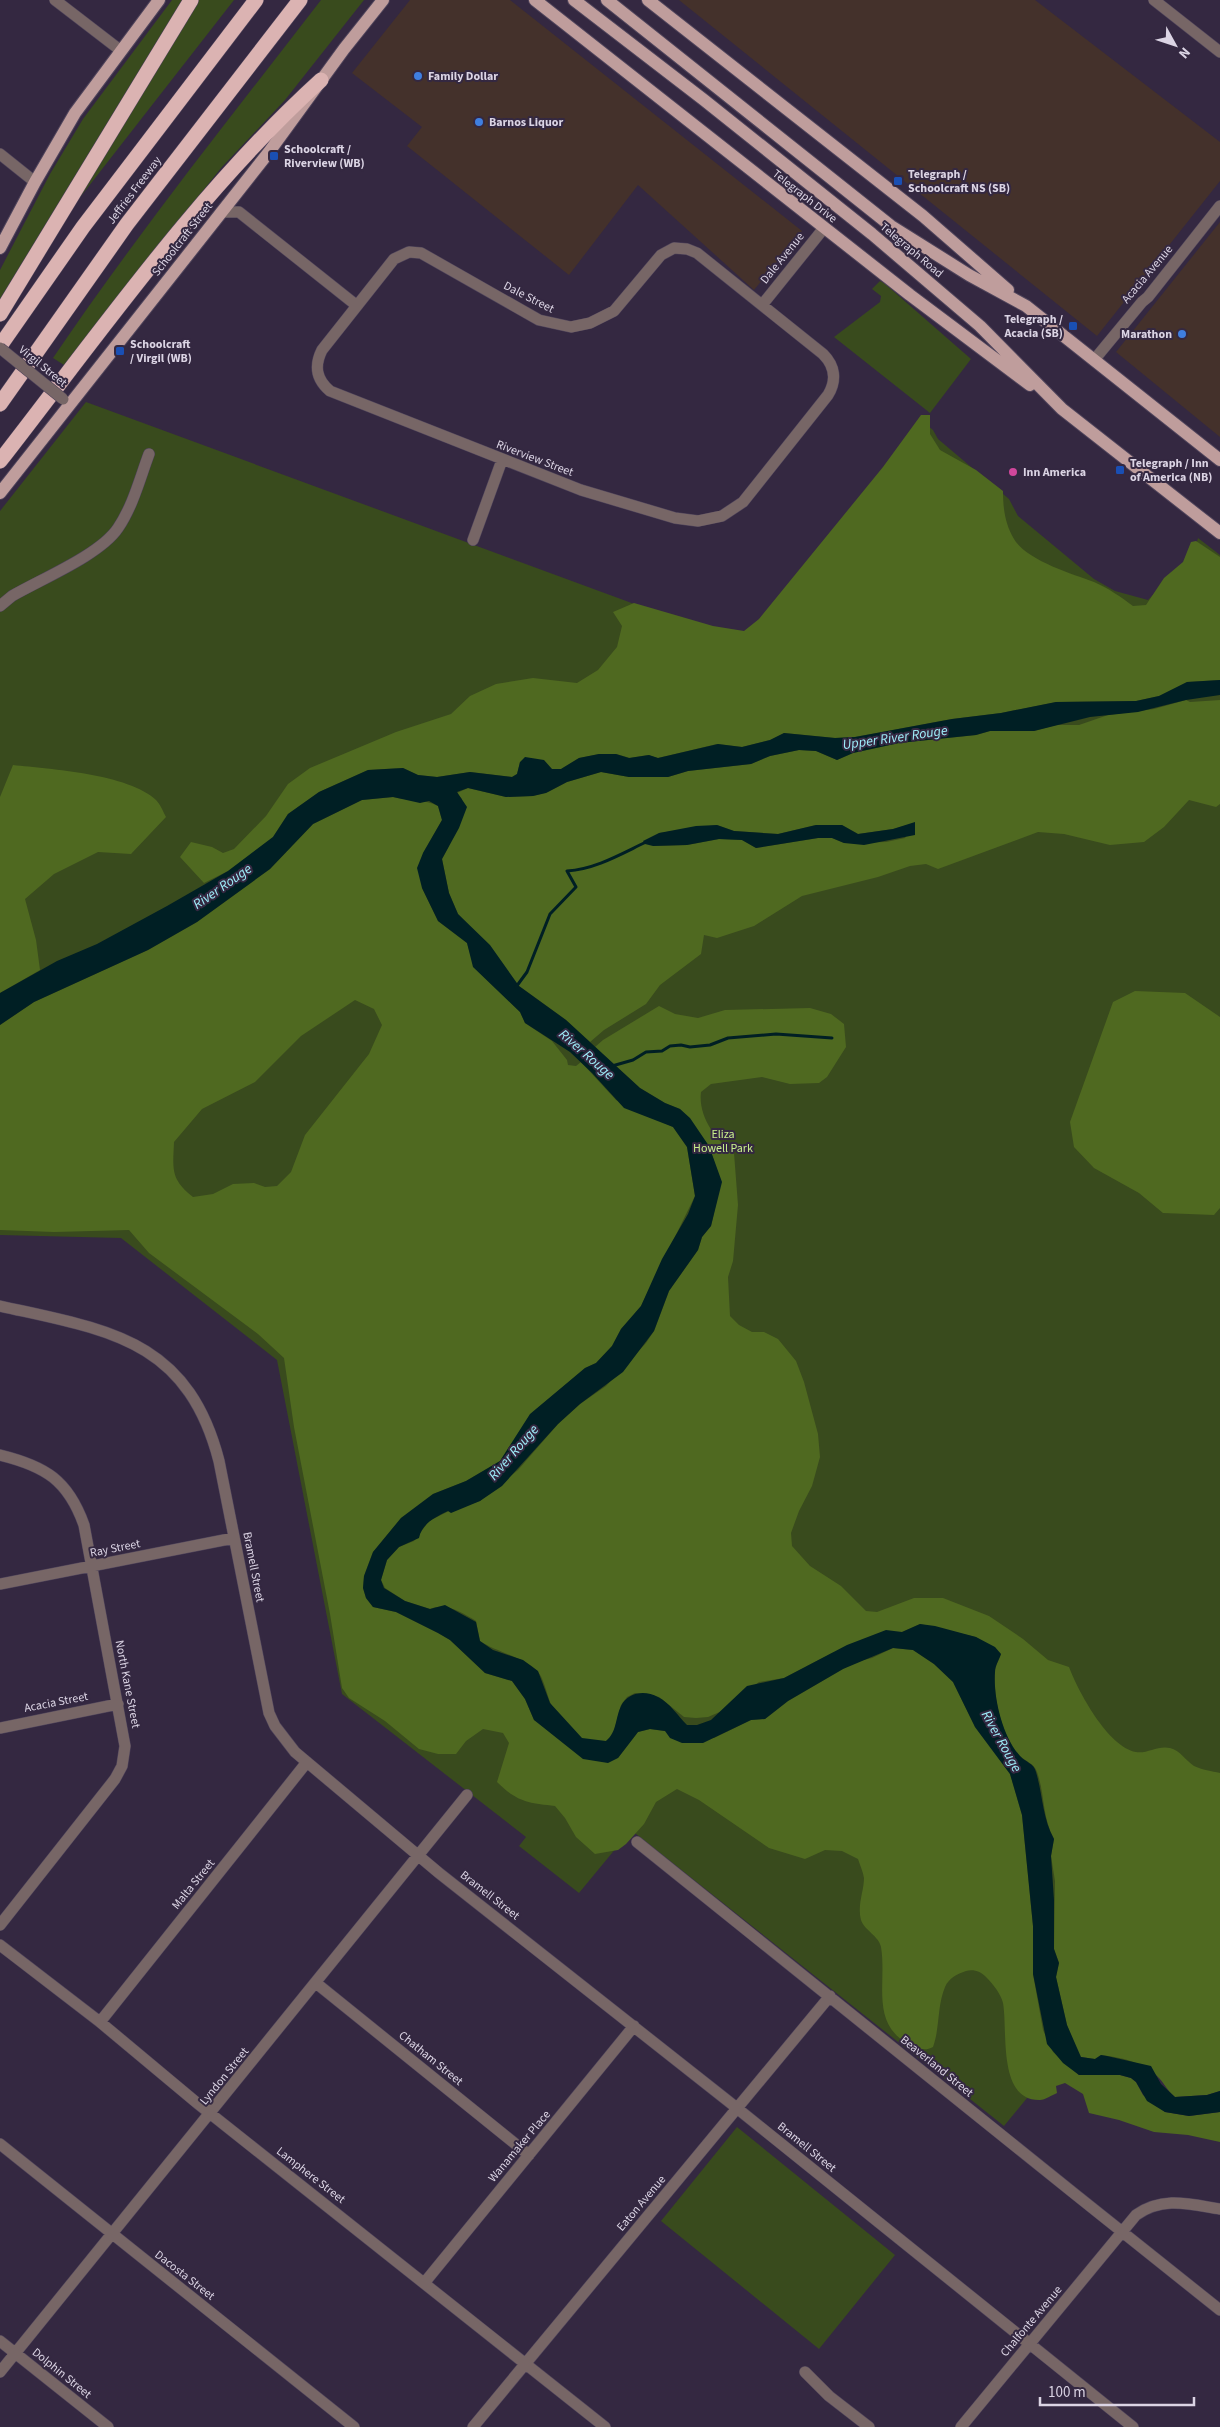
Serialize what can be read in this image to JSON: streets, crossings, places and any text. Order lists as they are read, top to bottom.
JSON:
{
  "streets": {
    "highway": ["Jeffries Freeway"],
    "main road": ["Telegraph Drive", "Schoolcraft Street", "Telegraph Road"],
    "street": [
      "Dale Avenue",
      "Acacia Avenue",
      "Dale Street",
      "Virgil Street",
      "Riverview Street",
      "Ray Street",
      "Bramell Street",
      "North Kane Street",
      "Acacia Street",
      "Malta Street",
      "Chatham Street",
      "Beaverland Street",
      "Lyndon Street",
      "Wanamaker Place",
      "Lamphere Street",
      "Eaton Avenue",
      "Dacosta Street",
      "Chalfonte Avenue",
      "Dolphin Street"
    ]
  },
  "crossings": [
    ["Jeffries Freeway", "Virgil Street"],
    ["Telegraph Drive", "Telegraph Road"],
    ["Telegraph Drive", "Dale Avenue"],
    ["Schoolcraft Street", "Virgil Street"],
    ["Telegraph Road", "Acacia Avenue"],
    ["Dale Avenue", "Dale Street"],
    ["Dale Avenue", "Riverview Street"],
    ["Dale Street", "Riverview Street"],
    ["Ray Street", "Bramell Street"],
    ["Ray Street", "North Kane Street"],
    ["Bramell Street", "Malta Street"],
    ["Bramell Street", "Lyndon Street"],
    ["Bramell Street", "Wanamaker Place"],
    ["Bramell Street", "Eaton Avenue"],
    ["Bramell Street", "Chalfonte Avenue"],
    ["North Kane Street", "Acacia Street"],
    ["Malta Street", "Lamphere Street"],
    ["Chatham Street", "Lyndon Street"],
    ["Chatham Street", "Wanamaker Place"],
    ["Beaverland Street", "Eaton Avenue"],
    ["Beaverland Street", "Chalfonte Avenue"],
    ["Lyndon Street", "Lamphere Street"],
    ["Lyndon Street", "Dacosta Street"],
    ["Lyndon Street", "Dolphin Street"],
    ["Wanamaker Place", "Lamphere Street"],
    ["Lamphere Street", "Eaton Avenue"]
  ],
  "water": ["Upper River Rouge", "River Rouge"],
  "parks": ["Eliza Howell Park"],
  "places": {
    "other": [
      "Family Dollar",
      "Barnos Liquor",
      "Marathon",
      "Inn America"
    ],
    "transit": [
      "Schoolcraft / Riverview (WB)",
      "Telegraph / Schoolcraft NS (SB)",
      "Telegraph / Acacia (SB)",
      "Schoolcraft / Virgil (WB)",
      "Telegraph / Inn of America (NB)"
    ]
  },
  "scale_bar": "100 m",
  "north": "bottom right"
}
